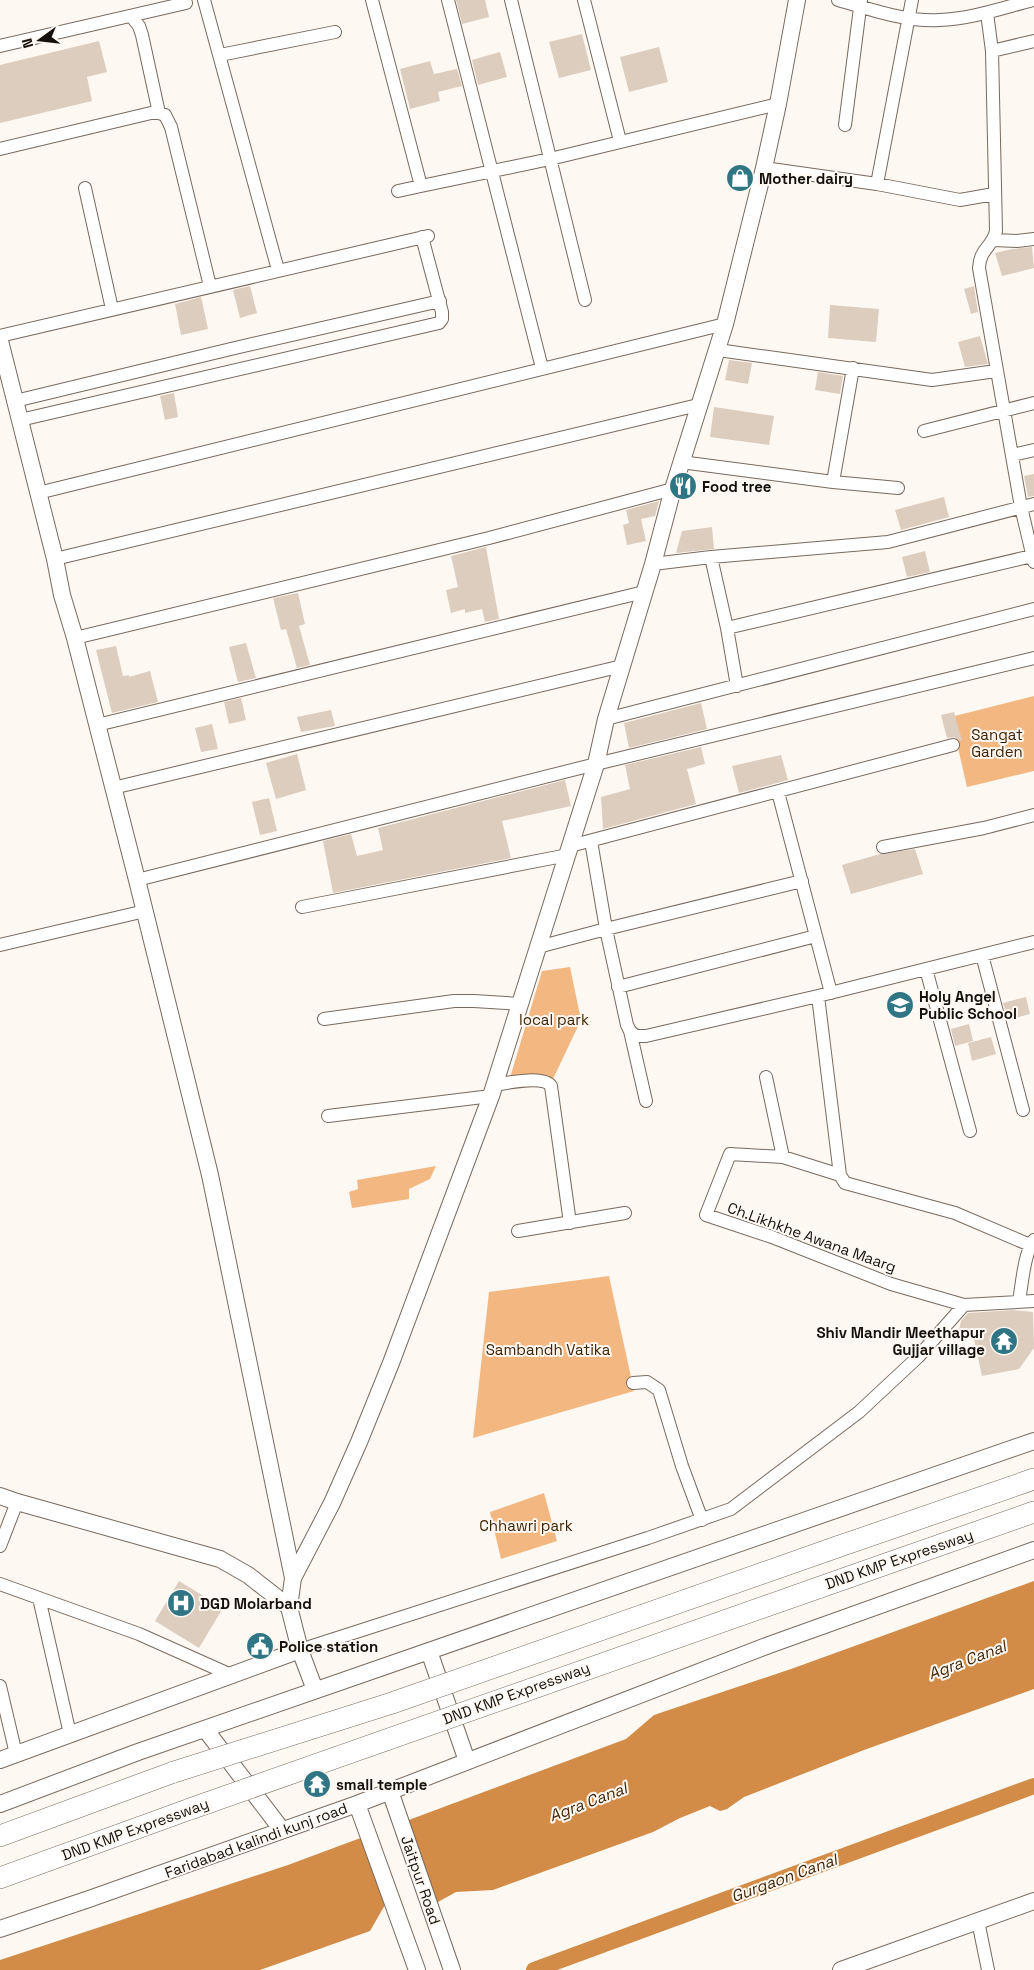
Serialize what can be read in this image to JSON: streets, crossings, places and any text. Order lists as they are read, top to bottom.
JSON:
{
  "streets": {
    "highway": ["DND KMP Expressway"],
    "street": ["Ch.Likhkhe Awana Maarg", "Faridabad kalindi kunj road", "Jaitpur Road"]
  },
  "crossings": [
    ["Faridabad kalindi kunj road", "Jaitpur Road"]
  ],
  "water": ["Agra Canal", "Gurgaon Canal"],
  "parks": [
    "Sangat Garden",
    "local park",
    "Sambandh Vatika",
    "Chhawri park"
  ],
  "places": {
    "shop": ["Mother dairy"],
    "restaurant": ["Food tree"],
    "school or university": ["Holy Angel Public School"],
    "temple": ["Shiv Mandir Meethapur Gujjar village", "small temple"],
    "hospital": ["DGD Molarband"],
    "public building": ["Police station"]
  },
  "north": "left"
}
